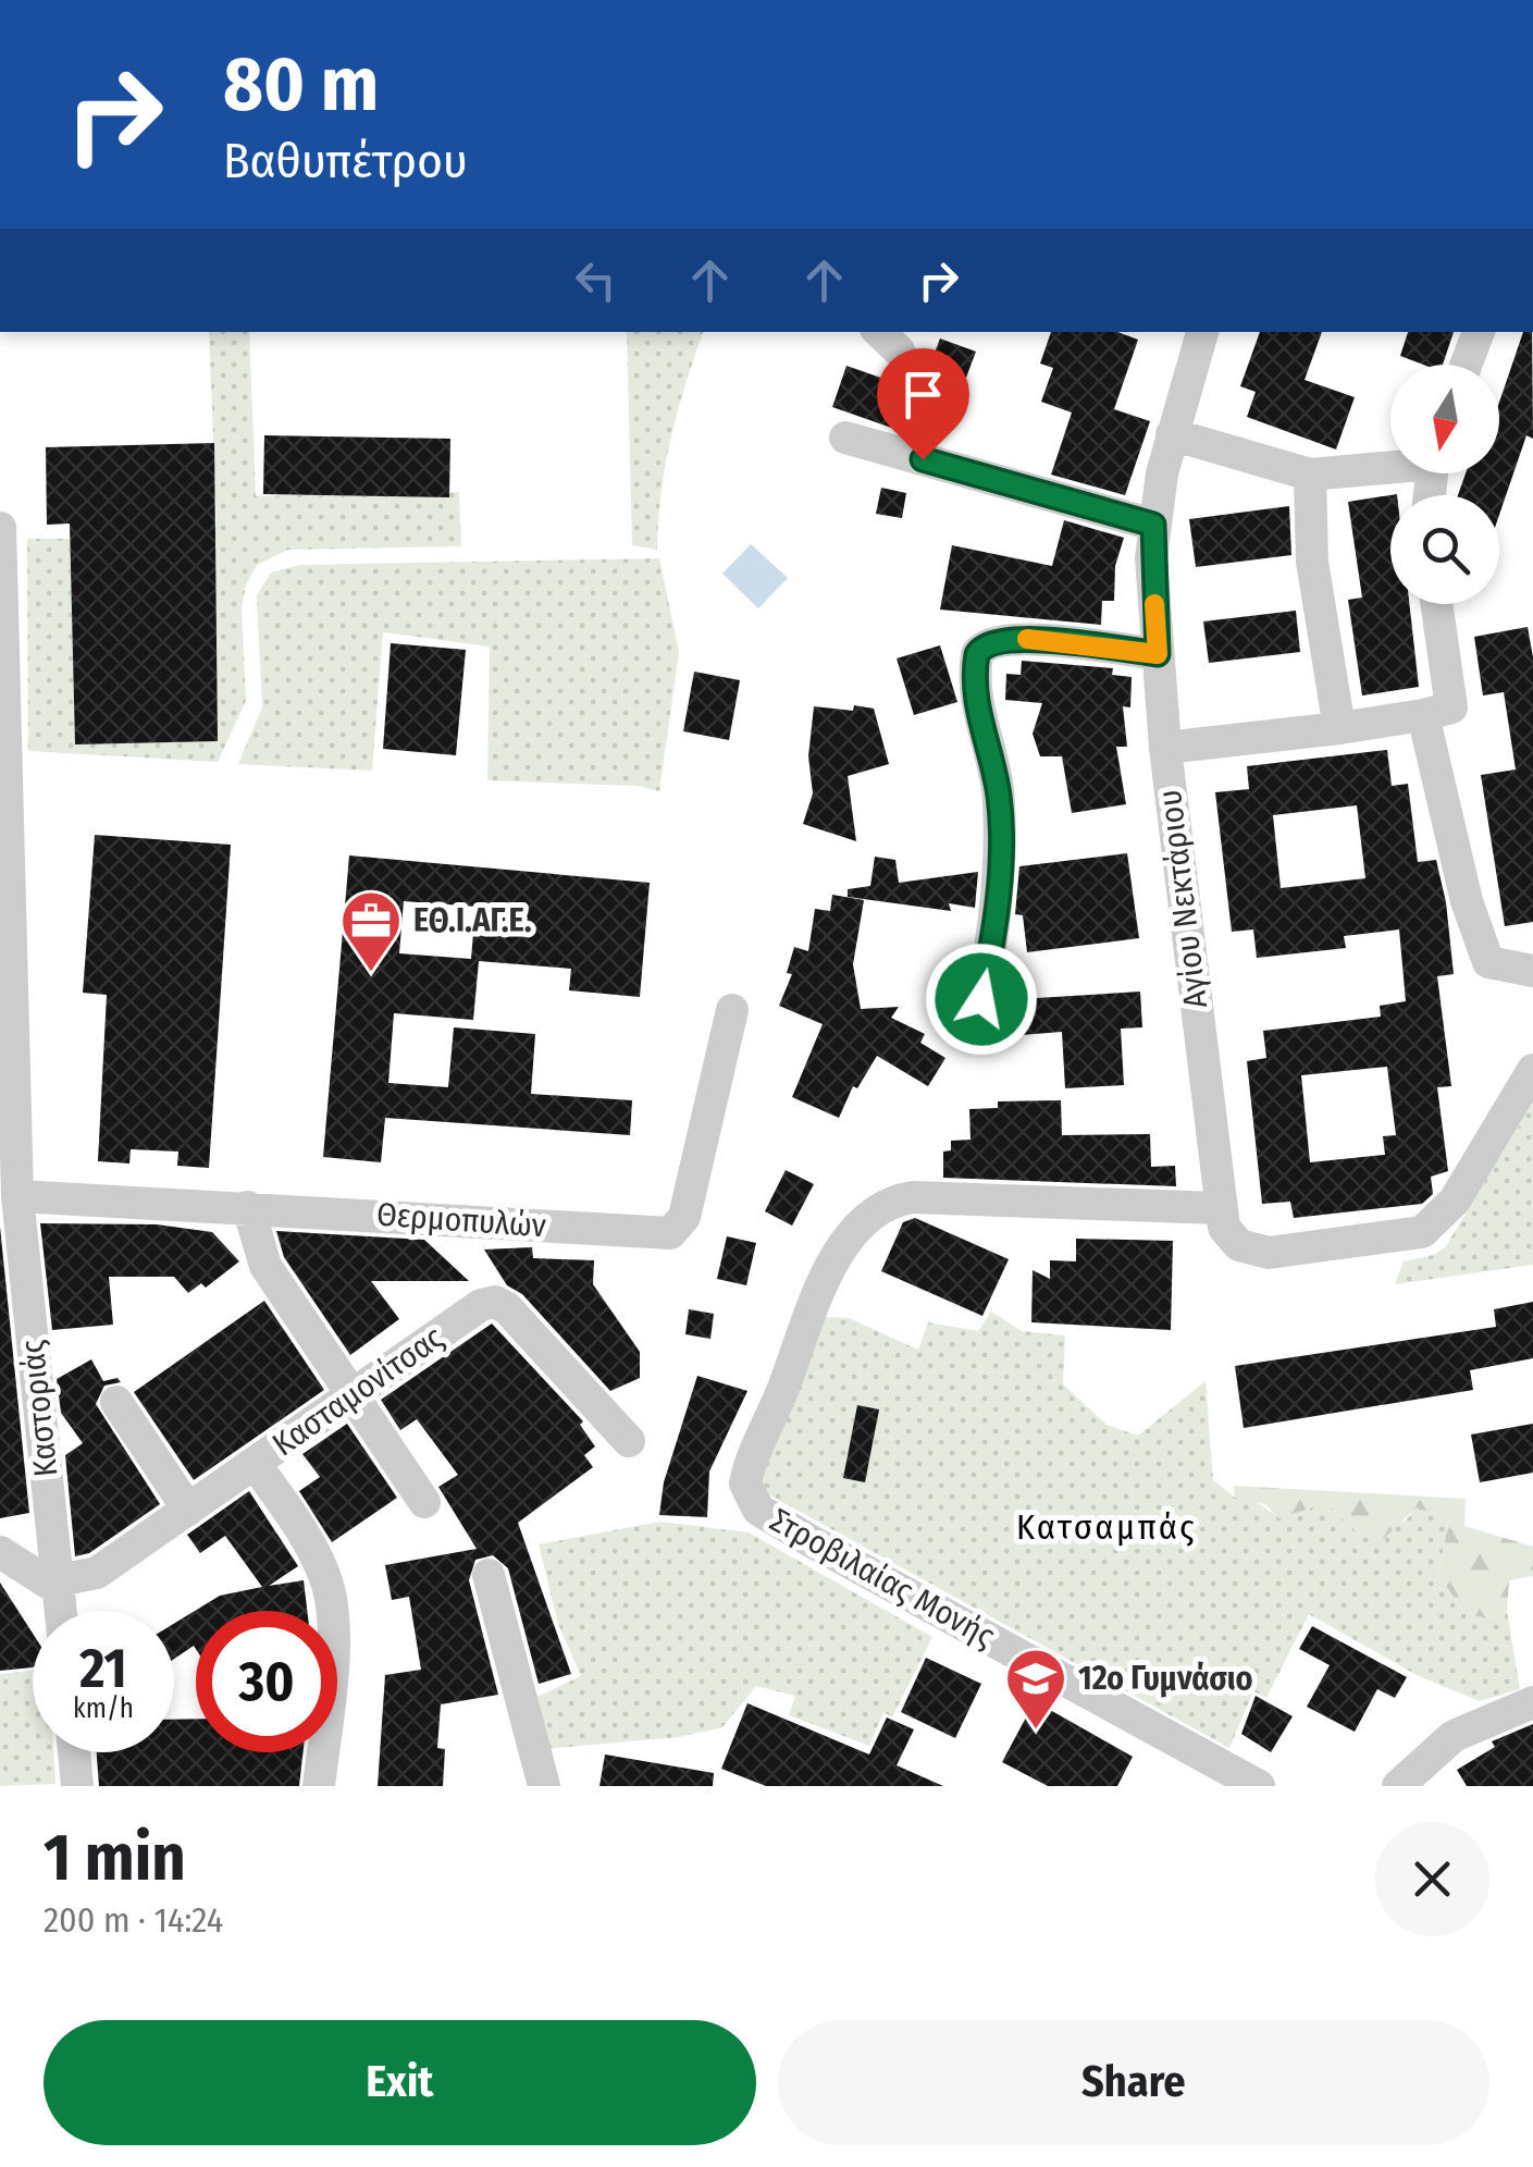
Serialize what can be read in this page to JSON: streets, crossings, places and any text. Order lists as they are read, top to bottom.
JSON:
{
  "streets": {
    "street": [
      "Αγίου Νεκτάριου",
      "Θερμοπυλών",
      "Κασταμονίτσας",
      "Καστοριάς",
      "Στροβιλαίας Μονής"
    ]
  },
  "crossings": [
    ["Αγίου Νεκτάριου", "Στροβιλαίας Μονής"],
    ["Θερμοπυλών", "Καστοριάς"],
    ["Κασταμονίτσας", "Καστοριάς"]
  ],
  "districts": ["Κατσαμπάς"],
  "places": {
    "office": ["ΕΘ.Ι.ΑΓ.Ε."],
    "school or university": ["12o Γυμνάσιο"]
  },
  "north": "bottom",
  "page": {
    "turn": ["80 m", "Βαθυπέτρου"],
    "speed": "21 km/h",
    "limit": "30",
    "heading": ["1 min", "200 m · 14:24"],
    "buttons": ["Exit", "Share"]
  }
}
